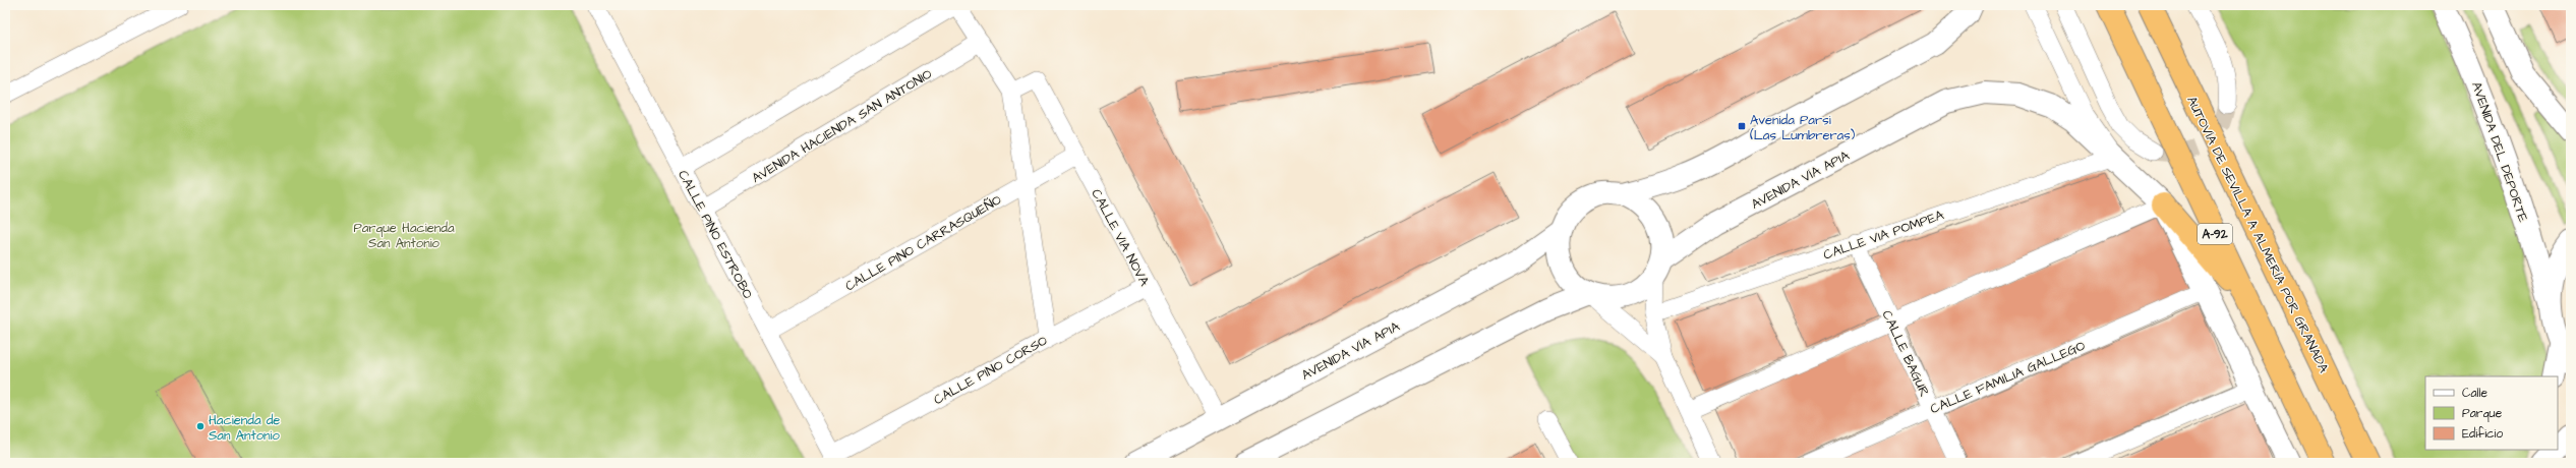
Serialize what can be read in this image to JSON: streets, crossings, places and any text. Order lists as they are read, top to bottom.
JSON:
{
  "streets": {
    "highway": ["A-92", "AUTOVÍA DE SEVILLA A ALMERÍA POR GRANADA"],
    "street": [
      "AVENIDA HACIENDA SAN ANTONIO",
      "AVENIDA DEL DEPORTE",
      "AVENIDA VÍA APIA",
      "CALLE PINO ESTROBO",
      "CALLE VIA POMPEA",
      "CALLE VIA NOVA",
      "CALLE PINO CARRASQUEÑO",
      "CALLE BAGUR",
      "CALLE PINO CORSO",
      "CALLE FAMILIA GALLEGO"
    ]
  },
  "crossings": [
    ["AVENIDA HACIENDA SAN ANTONIO", "CALLE PINO ESTROBO"],
    ["AVENIDA VÍA APIA", "CALLE VIA POMPEA"],
    ["AVENIDA VÍA APIA", "CALLE VIA NOVA"],
    ["AVENIDA VÍA APIA", "CALLE FAMILIA GALLEGO"],
    ["CALLE PINO ESTROBO", "CALLE PINO CARRASQUEÑO"],
    ["CALLE PINO ESTROBO", "CALLE PINO CORSO"],
    ["CALLE VIA POMPEA", "CALLE BAGUR"],
    ["CALLE VIA NOVA", "CALLE PINO CARRASQUEÑO"],
    ["CALLE VIA NOVA", "CALLE PINO CORSO"],
    ["CALLE BAGUR", "CALLE FAMILIA GALLEGO"]
  ],
  "parks": ["Parque Hacienda San Antonio"],
  "places": {
    "transit": ["Avenida Parsi (Las Lumbreras)"],
    "other": ["Hacienda de San Antonio"]
  },
  "legend": ["Calle", "Parque", "Edificio"]
}
